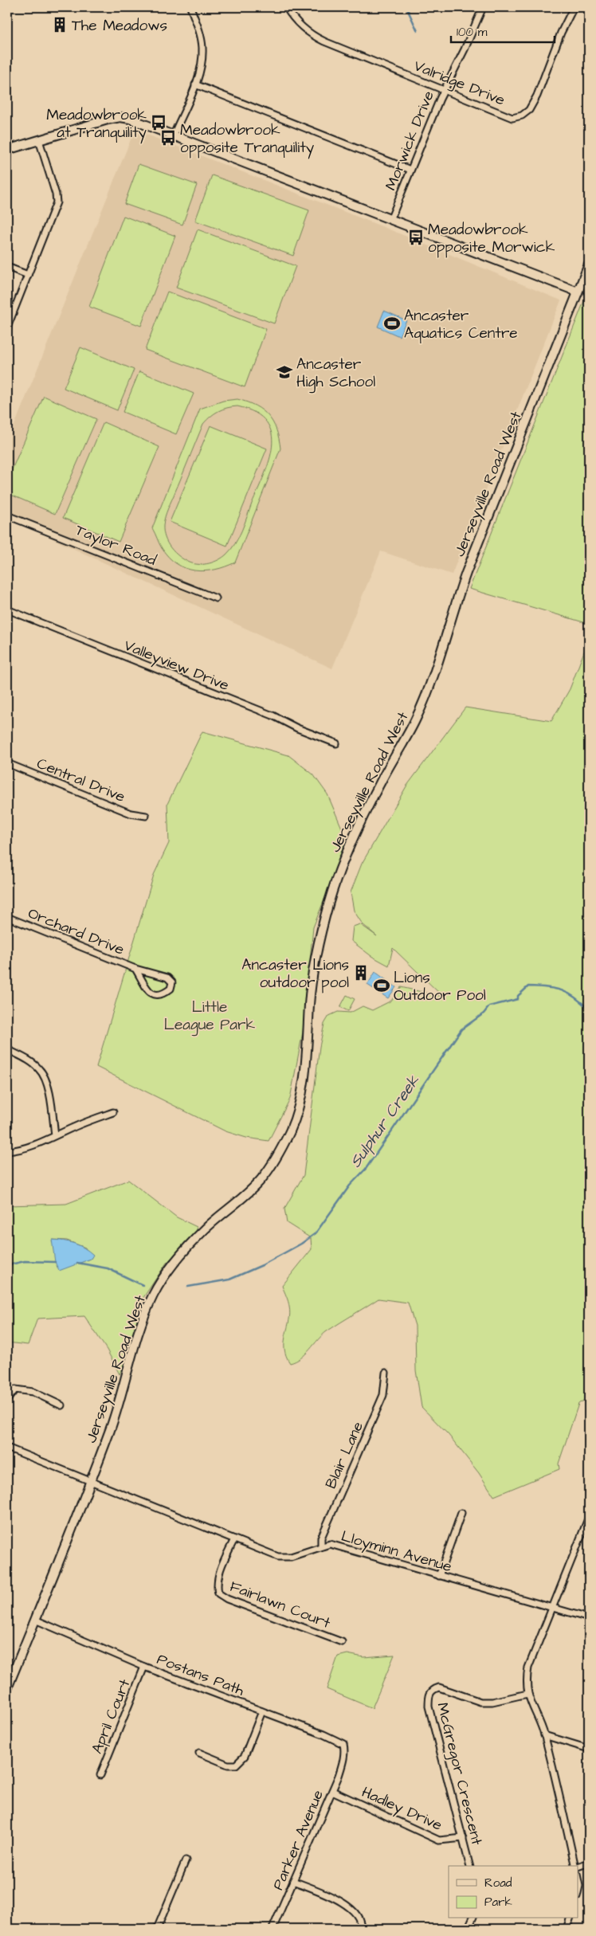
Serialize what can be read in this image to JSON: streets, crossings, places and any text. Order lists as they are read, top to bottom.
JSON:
{
  "streets": {
    "main road": ["Jerseyville Road West"],
    "street": [
      "Valridge Drive",
      "Morwick Drive",
      "Taylor Road",
      "Valleyview Drive",
      "Central Drive",
      "Orchard Drive",
      "Blair Lane",
      "Lloyminn Avenue",
      "Fairlawn Court",
      "Postans Path",
      "April Court",
      "McGregor Crescent",
      "Hadley Drive",
      "Parker Avenue"
    ]
  },
  "crossings": [
    ["Valridge Drive", "Morwick Drive"],
    ["Jerseyville Road West", "Lloyminn Avenue"],
    ["Jerseyville Road West", "Postans Path"],
    ["Blair Lane", "Lloyminn Avenue"],
    ["Lloyminn Avenue", "Fairlawn Court"],
    ["Postans Path", "April Court"],
    ["Postans Path", "Parker Avenue"],
    ["McGregor Crescent", "Hadley Drive"],
    ["Hadley Drive", "Parker Avenue"]
  ],
  "water": ["Sulphur Creek"],
  "parks": ["Little League Park"],
  "places": {
    "building": ["The Meadows", "Ancaster Lions outdoor pool"],
    "bus stop": ["Meadowbrook at Tranquility", "Meadowbrook opposite Tranquility", "Meadowbrook opposite Morwick"],
    "sports": ["Ancaster Aquatics Centre", "Lions Outdoor Pool"],
    "school or university": ["Ancaster High School"]
  },
  "legend": ["Road", "Park"],
  "scale_bar": "100 m"
}
